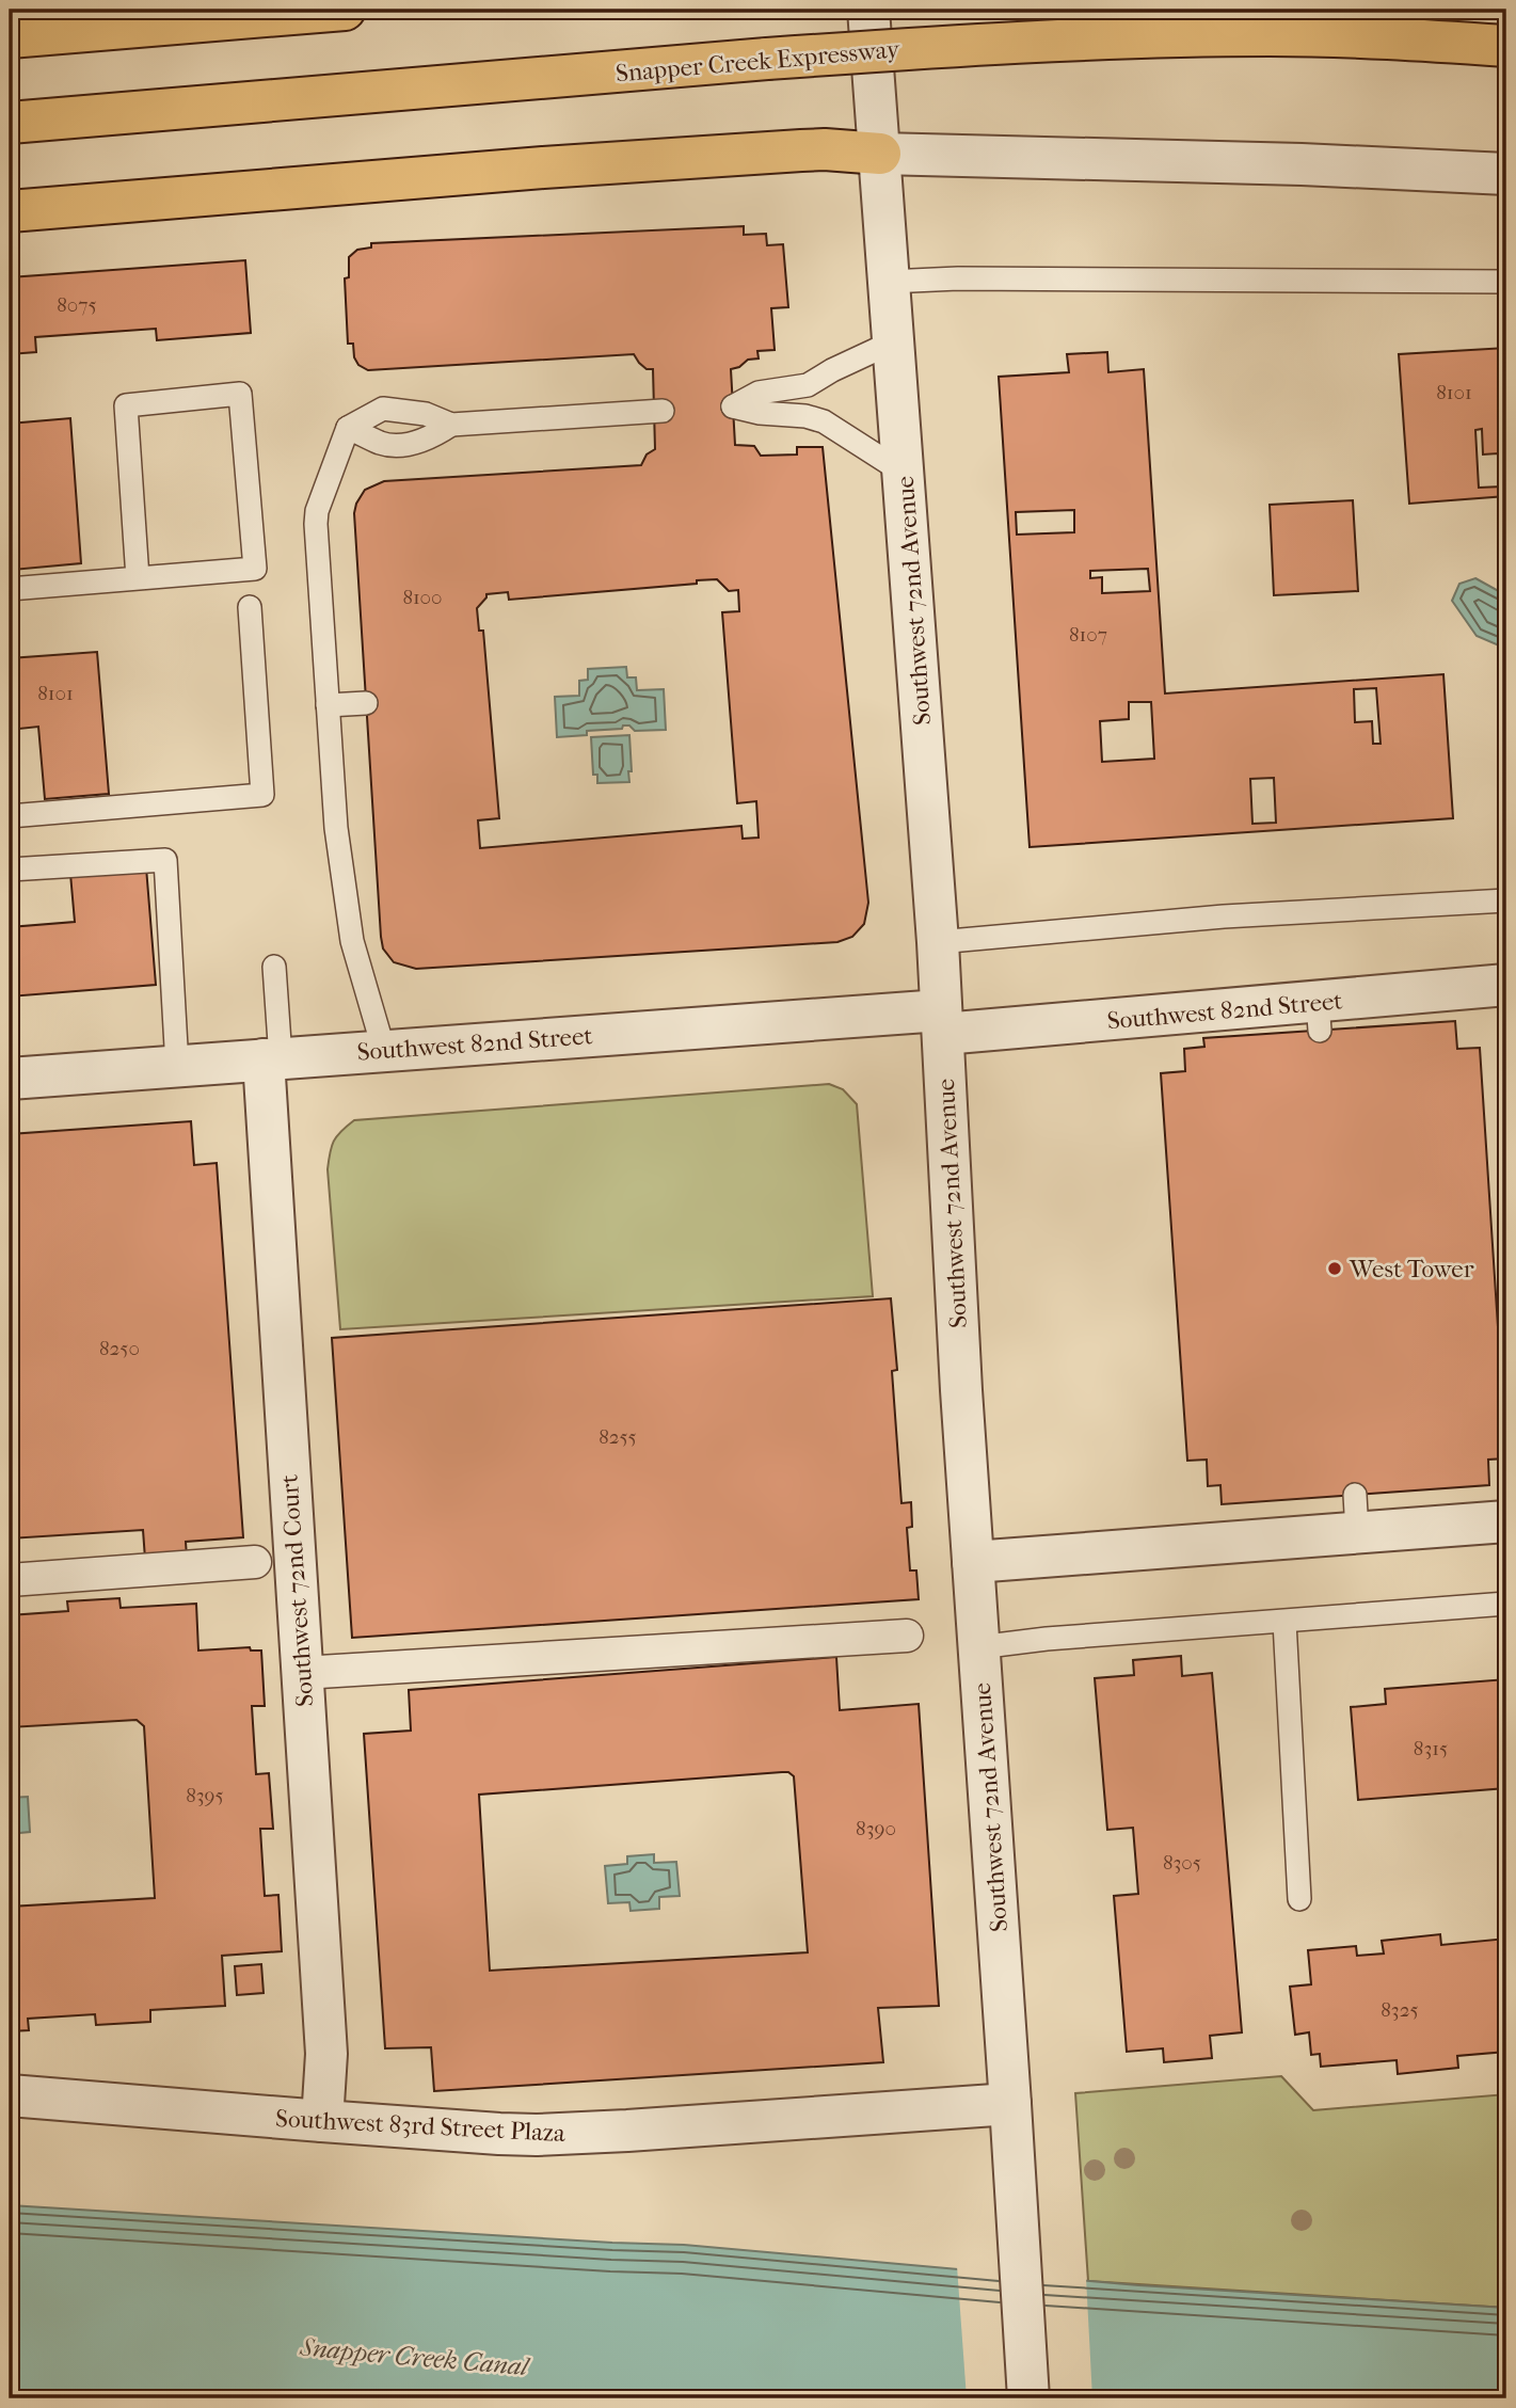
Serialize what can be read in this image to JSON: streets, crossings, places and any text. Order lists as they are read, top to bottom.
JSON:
{
  "streets": {
    "highway": ["Snapper Creek Expressway"],
    "street": [
      "Southwest 72nd Avenue",
      "Southwest 82nd Street",
      "Southwest 72nd Court",
      "Southwest 83rd Street Plaza"
    ]
  },
  "crossings": [
    ["Southwest 72nd Avenue", "Southwest 82nd Street"],
    ["Southwest 72nd Avenue", "Southwest 83rd Street Plaza"],
    ["Southwest 82nd Street", "Southwest 72nd Court"],
    ["Southwest 72nd Court", "Southwest 83rd Street Plaza"]
  ],
  "water": ["Snapper Creek Canal"],
  "places": ["West Tower"],
  "house_numbers": [
    "8075",
    "8101",
    "8100",
    "8107",
    "8101",
    "8250",
    "8255",
    "8315",
    "8395",
    "8390",
    "8305",
    "8325"
  ]
}
